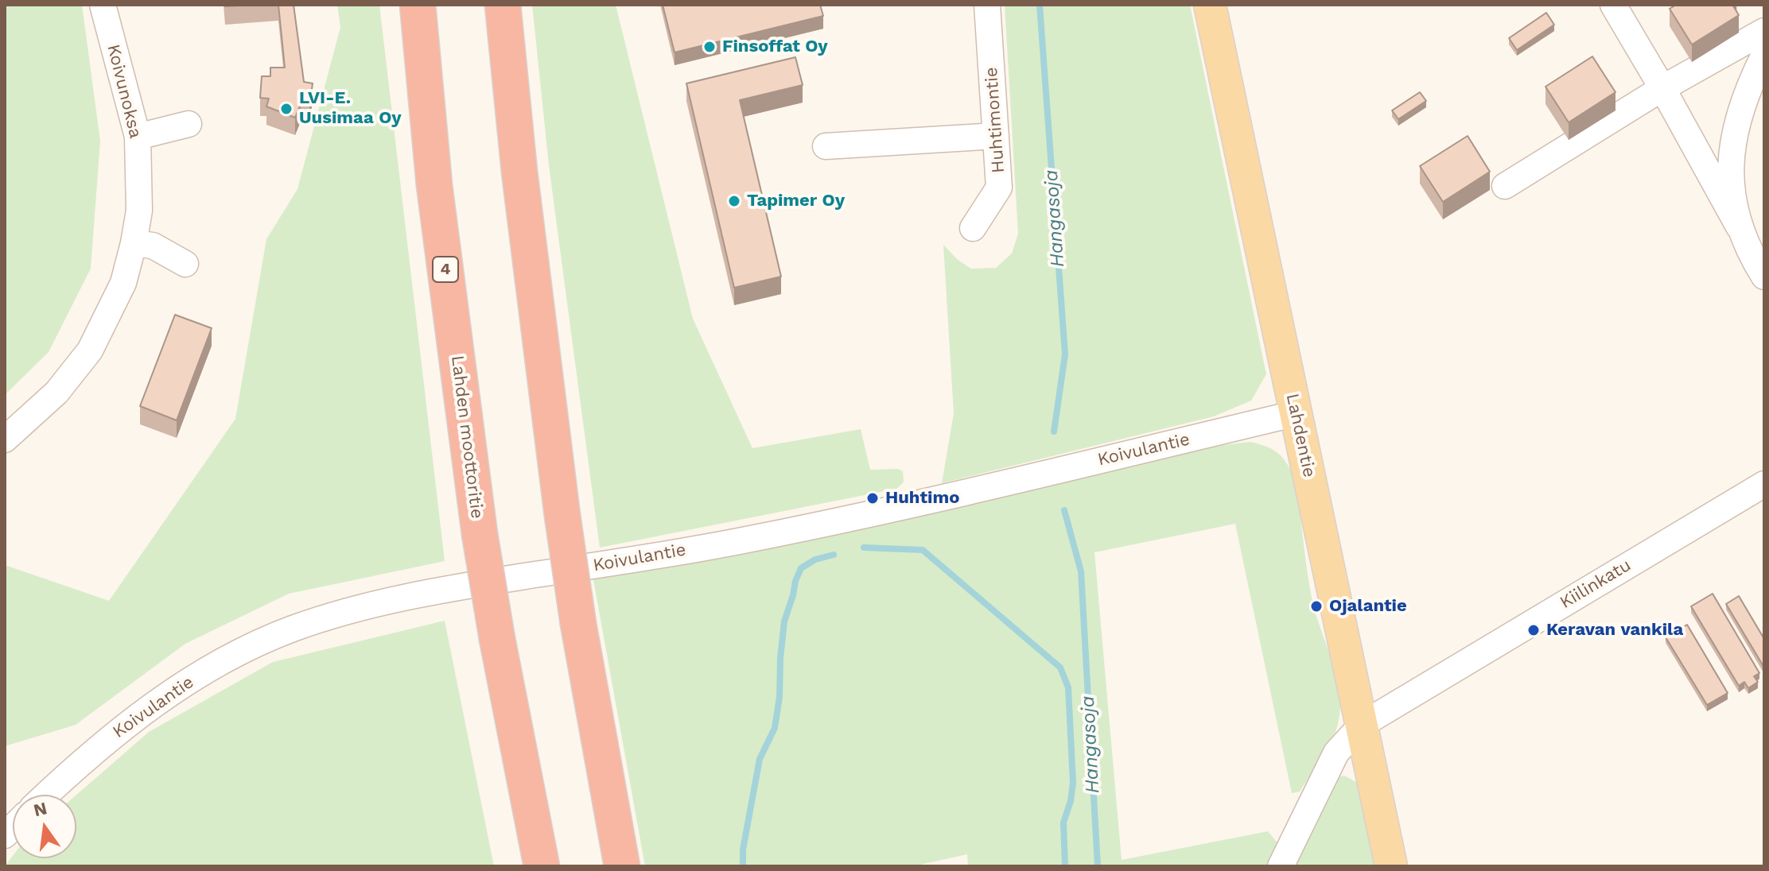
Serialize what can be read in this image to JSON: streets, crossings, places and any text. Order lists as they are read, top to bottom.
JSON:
{
  "streets": {
    "highway": ["4", "Lahden moottoritie"],
    "main road": ["Lahdentie"],
    "street": [
      "Koivunoksa",
      "Huhtimontie",
      "Koivulantie",
      "Kiilinkatu"
    ]
  },
  "crossings": [
    ["Lahdentie", "Koivulantie"],
    ["Lahdentie", "Kiilinkatu"]
  ],
  "water": ["Hangasoja"],
  "places": [
    "Finsoffat Oy",
    "LVI-E. Uusimaa Oy",
    "Tapimer Oy",
    "Huhtimo",
    "Ojalantie",
    "Keravan vankila"
  ],
  "north": "top"
}
